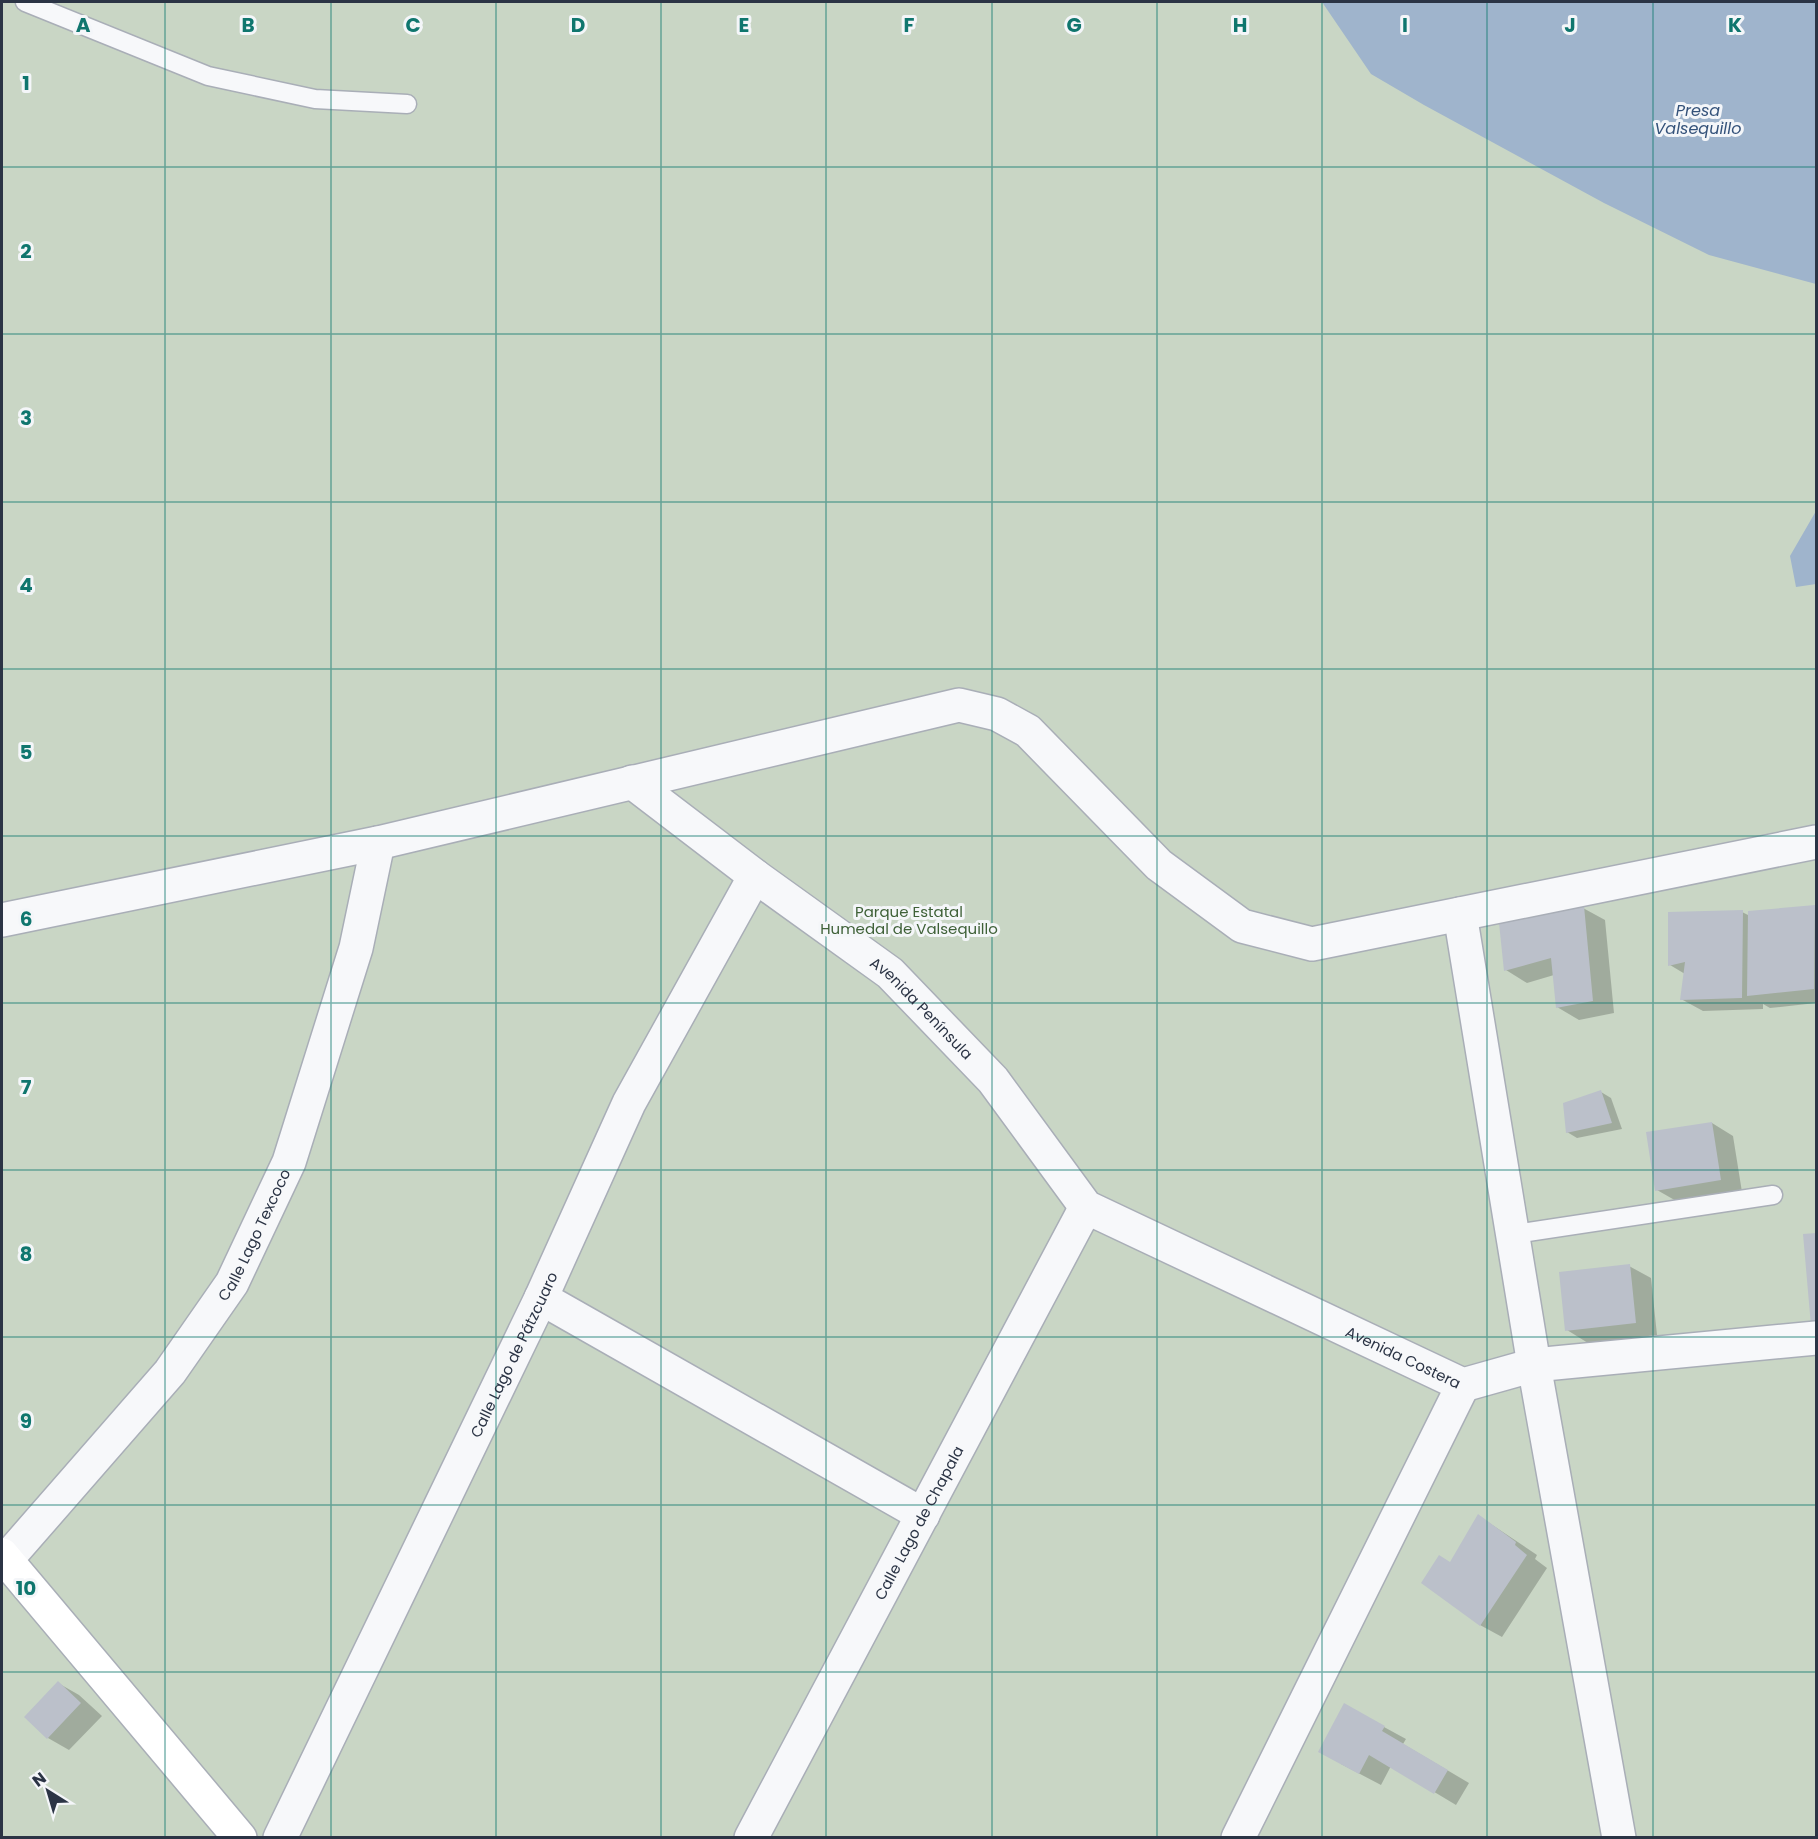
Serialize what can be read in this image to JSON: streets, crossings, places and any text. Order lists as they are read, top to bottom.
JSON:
{
  "streets": {
    "street": [
      "Avenida Península",
      "Calle Lago Texcoco",
      "Calle Lago de Pátzcuaro",
      "Avenida Costera",
      "Calle Lago de Chapala"
    ]
  },
  "crossings": [
    ["Avenida Península", "Calle Lago de Pátzcuaro"],
    ["Avenida Península", "Avenida Costera"],
    ["Avenida Península", "Calle Lago de Chapala"],
    ["Avenida Costera", "Calle Lago de Chapala"]
  ],
  "water": ["Presa Valsequillo"],
  "parks": ["Parque Estatal Humedal de Valsequillo"],
  "north": "top left",
  "grid": {
    "columns": [
      "A",
      "B",
      "C",
      "D",
      "E",
      "F",
      "G",
      "H",
      "I",
      "J",
      "K"
    ],
    "rows": [
      "1",
      "2",
      "3",
      "4",
      "5",
      "6",
      "7",
      "8",
      "9",
      "10"
    ]
  }
}
